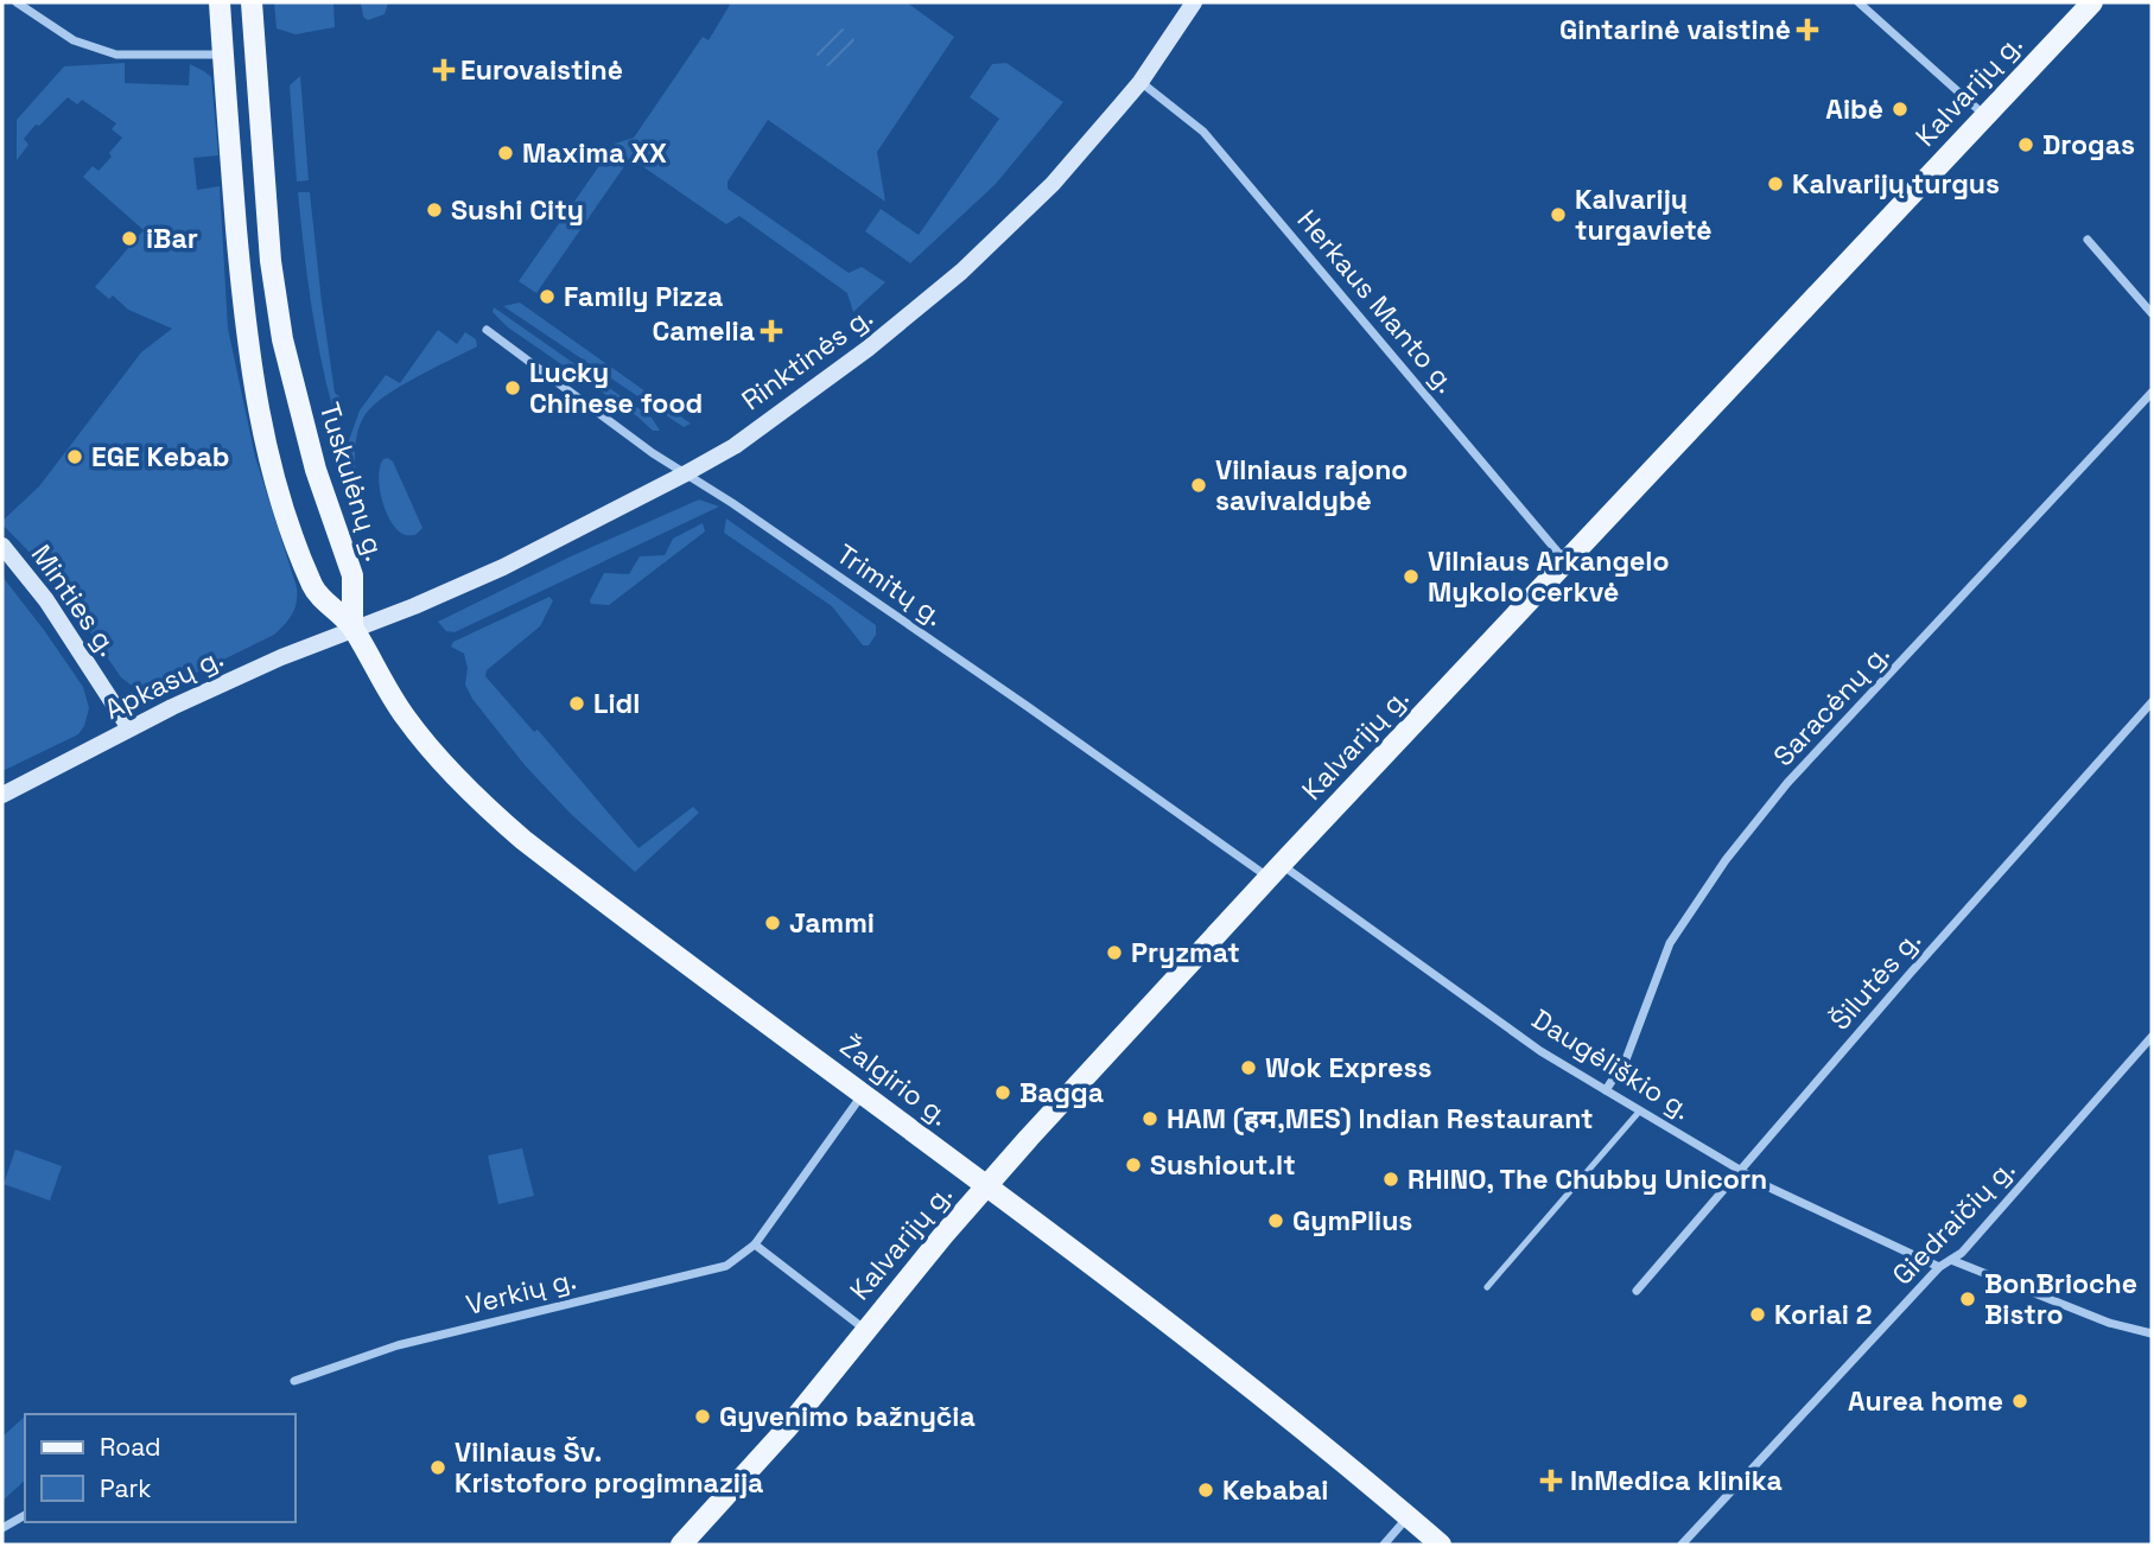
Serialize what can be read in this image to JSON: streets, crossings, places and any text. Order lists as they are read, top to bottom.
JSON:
{
  "streets": {
    "main road": [
      "Kalvarijų g.",
      "Rinktinės g.",
      "Tuskulėnų g.",
      "Minties g.",
      "Apkasų g.",
      "Žalgirio g."
    ],
    "street": [
      "Herkaus Manto g.",
      "Trimitų g.",
      "Saracėnų g.",
      "Šilutės g.",
      "Daugėliškio g.",
      "Giedraičių g.",
      "Verkių g."
    ]
  },
  "crossings": [
    ["Kalvarijų g.", "Herkaus Manto g."],
    ["Kalvarijų g.", "Trimitų g."],
    ["Kalvarijų g.", "Daugėliškio g."],
    ["Kalvarijų g.", "Žalgirio g."],
    ["Herkaus Manto g.", "Rinktinės g."],
    ["Rinktinės g.", "Tuskulėnų g."],
    ["Rinktinės g.", "Trimitų g."],
    ["Rinktinės g.", "Apkasų g."],
    ["Rinktinės g.", "Žalgirio g."],
    ["Tuskulėnų g.", "Apkasų g."],
    ["Tuskulėnų g.", "Žalgirio g."],
    ["Trimitų g.", "Daugėliškio g."],
    ["Minties g.", "Apkasų g."],
    ["Apkasų g.", "Žalgirio g."],
    ["Saracėnų g.", "Daugėliškio g."],
    ["Šilutės g.", "Daugėliškio g."],
    ["Daugėliškio g.", "Giedraičių g."]
  ],
  "places": {
    "health": [
      "Gintarinė vaistinė",
      "Eurovaistinė",
      "Camelia",
      "InMedica klinika"
    ],
    "other": [
      "Aibė",
      "Drogas",
      "Maxima XX",
      "Kalvarijų turgus",
      "Sushi City",
      "Kalvarijų turgavietė",
      "iBar",
      "Family Pizza",
      "Lucky Chinese food",
      "EGE Kebab",
      "Vilniaus rajono savivaldybė",
      "Vilniaus Arkangelo Mykolo cerkvė",
      "Lidl",
      "Jammi",
      "Pryzmat",
      "Wok Express",
      "Bagga",
      "HAM (हम,MES) Indian Restaurant",
      "Sushiout.lt",
      "RHINO, The Chubby Unicorn",
      "GymPlius",
      "BonBrioche Bistro",
      "Koriai 2",
      "Aurea home",
      "Gyvenimo bažnyčia",
      "Vilniaus Šv. Kristoforo progimnazija",
      "Kebabai"
    ]
  },
  "legend": ["Road", "Park"]
}
